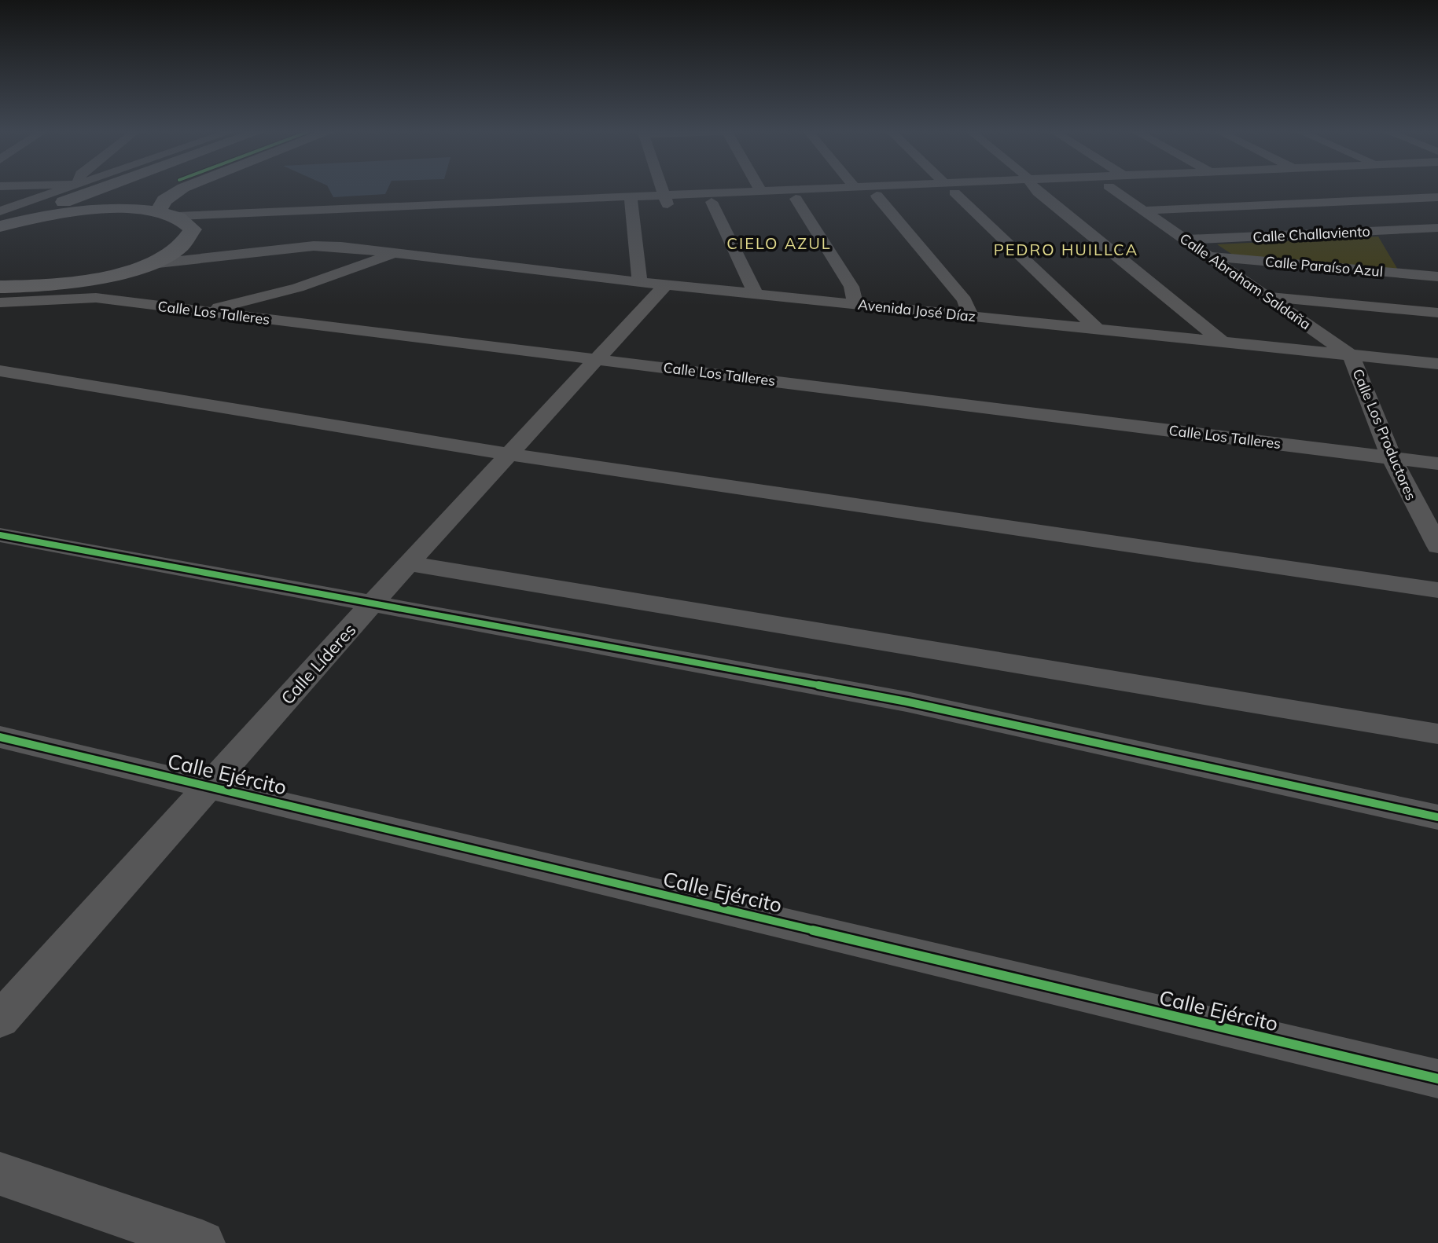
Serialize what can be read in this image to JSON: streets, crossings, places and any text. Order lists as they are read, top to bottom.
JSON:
{
  "streets": {
    "street": [
      "Calle Challaviento",
      "Calle Paraíso Azul",
      "Calle Abraham Saldaña",
      "Avenida José Díaz",
      "Calle Los Talleres",
      "Calle Los Productores",
      "Calle Líderes",
      "Calle Ejército"
    ]
  },
  "crossings": [
    ["Calle Challaviento", "Calle Abraham Saldaña"],
    ["Calle Paraíso Azul", "Calle Abraham Saldaña"],
    ["Calle Abraham Saldaña", "Avenida José Díaz"],
    ["Calle Abraham Saldaña", "Calle Los Productores"],
    ["Avenida José Díaz", "Calle Los Productores"],
    ["Avenida José Díaz", "Calle Líderes"],
    ["Calle Los Talleres", "Calle Los Productores"],
    ["Calle Los Talleres", "Calle Líderes"],
    ["Calle Líderes", "Calle Ejército"]
  ],
  "districts": ["CIELO AZUL", "PEDRO HUILLCA"]
}
